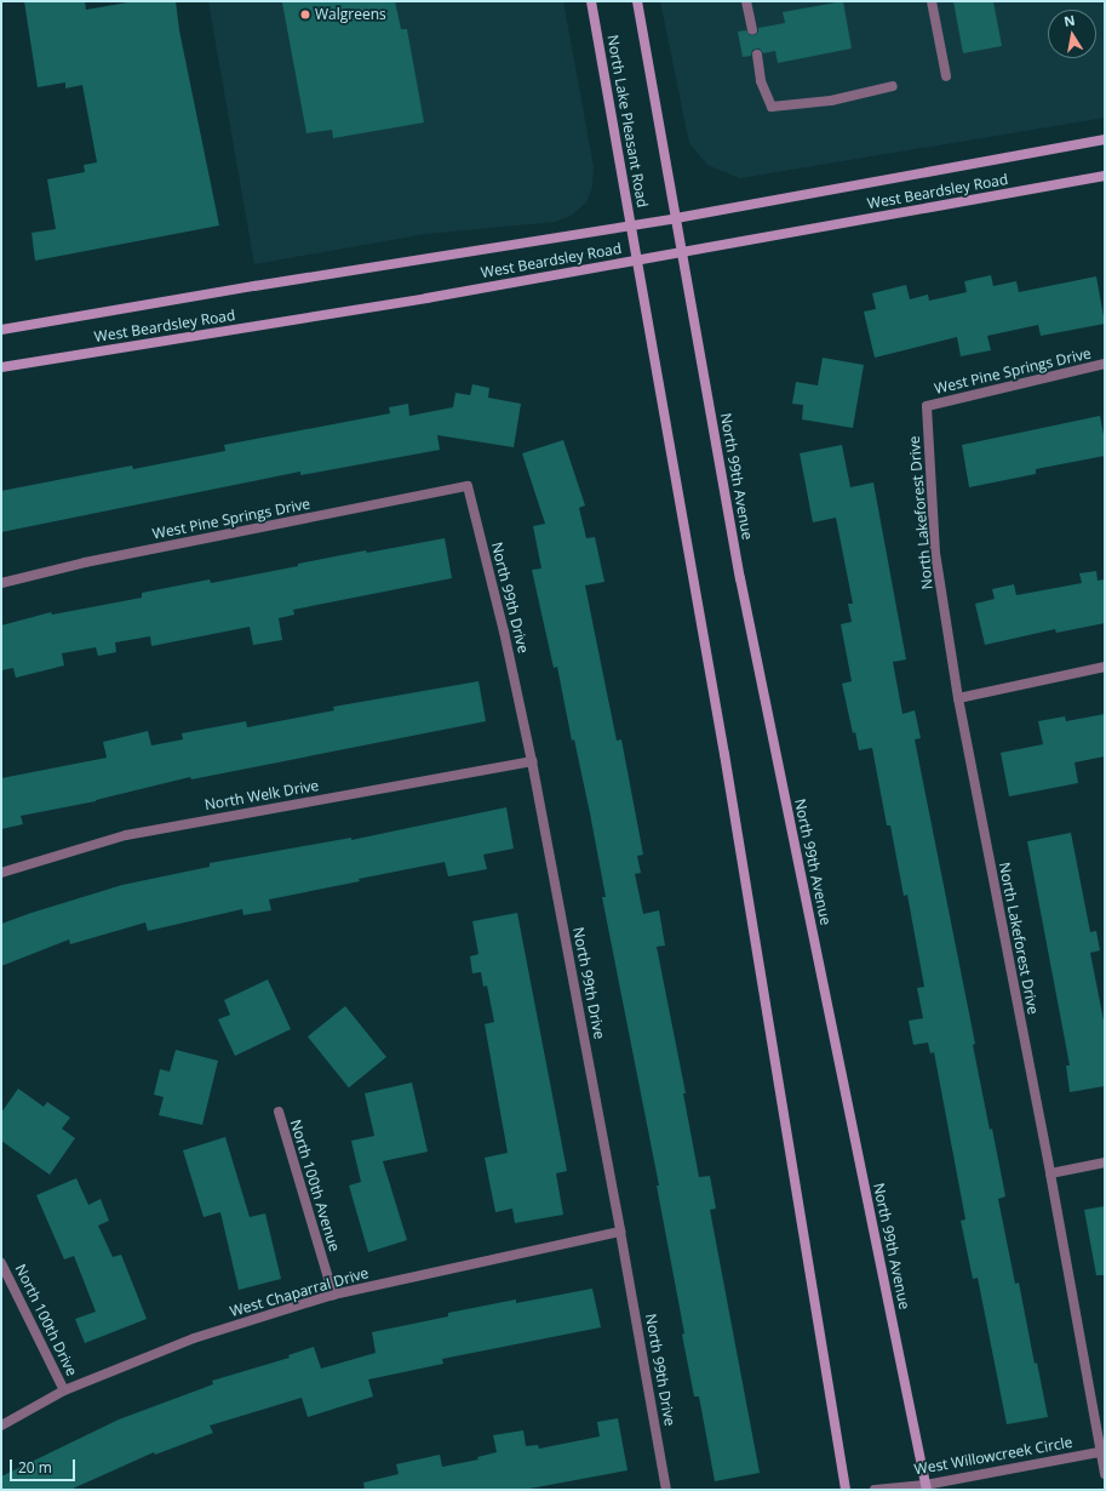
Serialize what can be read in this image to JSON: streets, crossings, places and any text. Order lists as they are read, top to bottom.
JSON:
{
  "streets": {
    "main road": ["North Lake Pleasant Road", "West Beardsley Road", "North 99th Avenue"],
    "street": [
      "West Pine Springs Drive",
      "North Lakeforest Drive",
      "North 99th Drive",
      "North Welk Drive",
      "North 100th Avenue",
      "West Chaparral Drive",
      "North 100th Drive",
      "West Willowcreek Circle"
    ]
  },
  "crossings": [
    ["North Lake Pleasant Road", "West Beardsley Road"],
    ["West Beardsley Road", "North 99th Avenue"],
    ["West Pine Springs Drive", "North Lakeforest Drive"],
    ["West Pine Springs Drive", "North 99th Drive"],
    ["North 99th Avenue", "West Willowcreek Circle"],
    ["North Lakeforest Drive", "West Willowcreek Circle"],
    ["North 99th Drive", "North Welk Drive"],
    ["North 99th Drive", "West Chaparral Drive"],
    ["North 100th Avenue", "West Chaparral Drive"],
    ["West Chaparral Drive", "North 100th Drive"]
  ],
  "places": ["Walgreens"],
  "scale_bar": "20 m",
  "north": "top"
}
